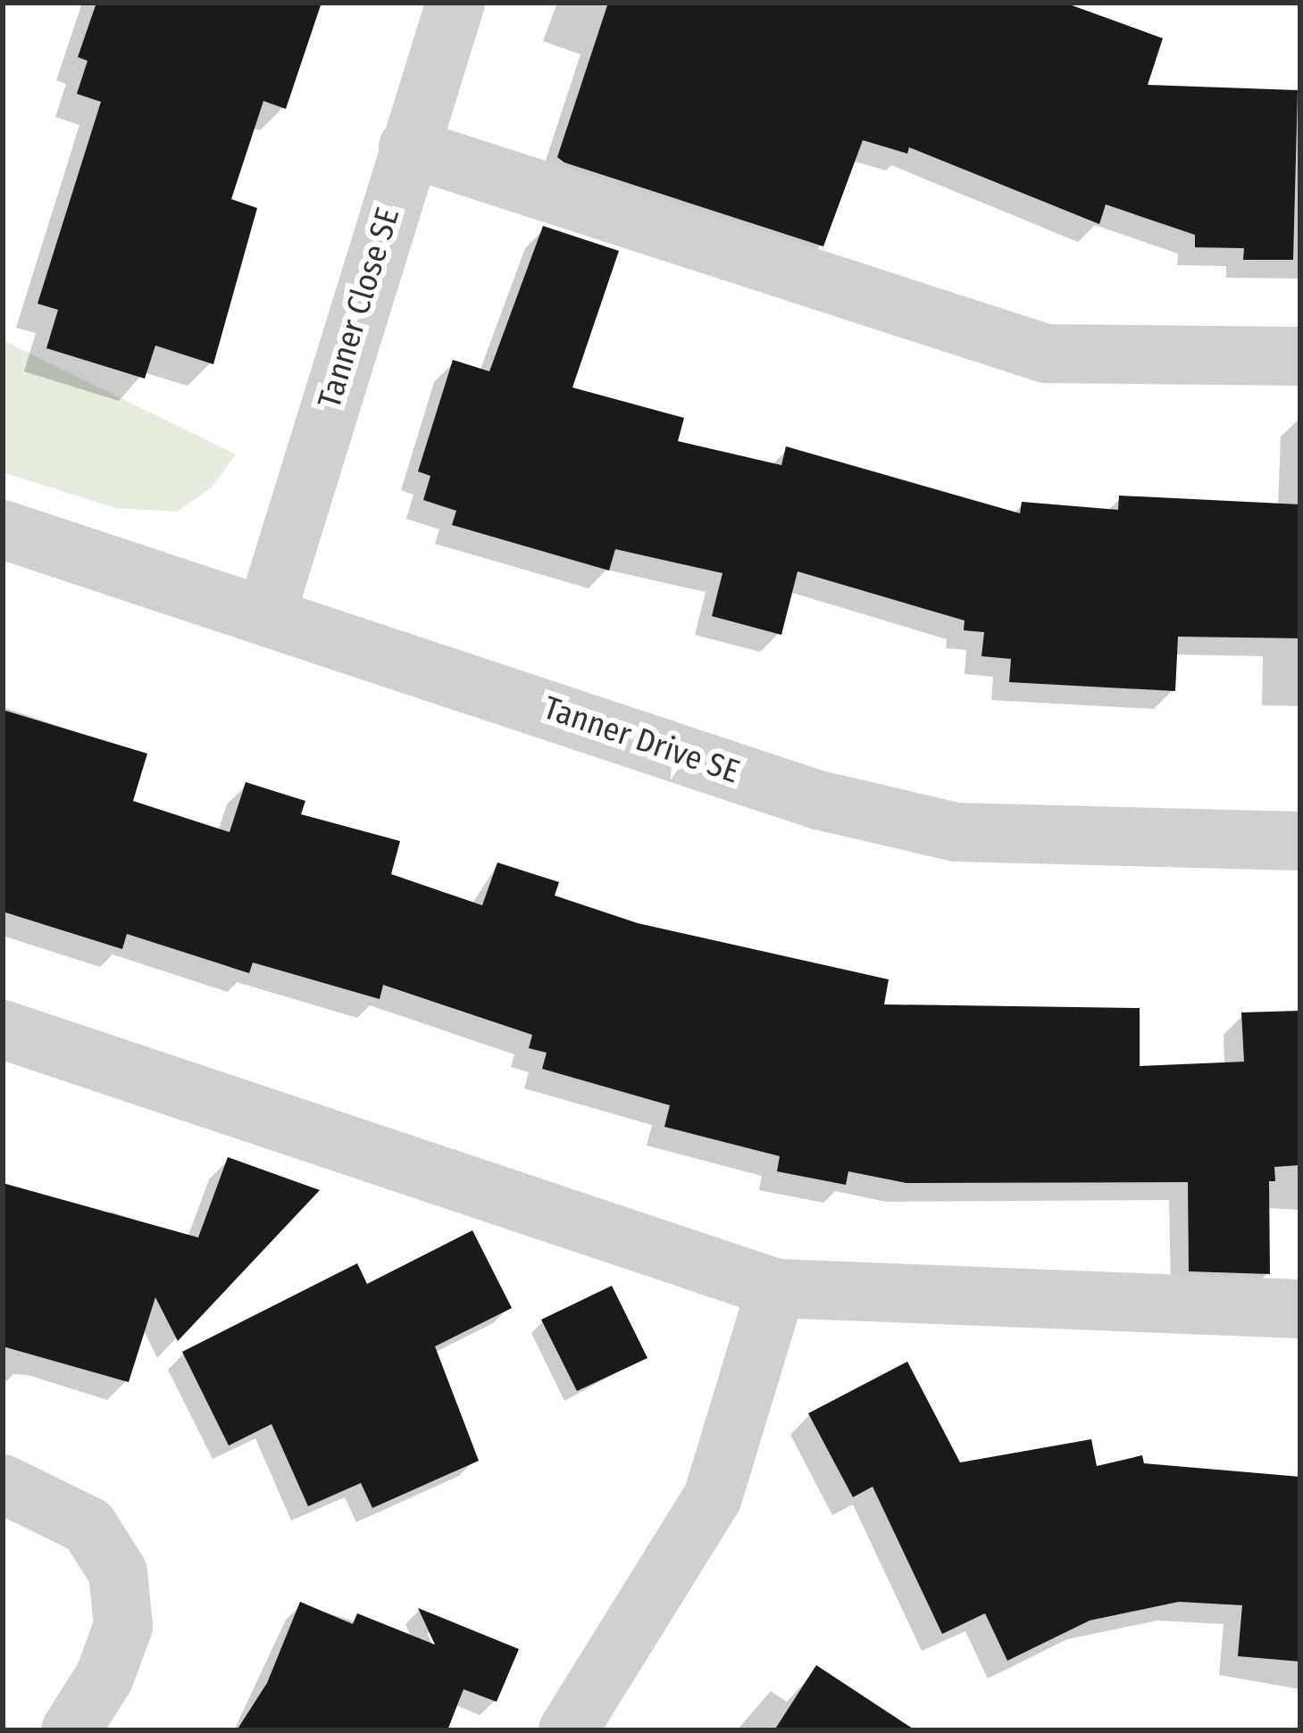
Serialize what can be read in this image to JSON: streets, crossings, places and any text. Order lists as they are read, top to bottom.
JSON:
{
  "streets": {
    "street": ["Tanner Close SE", "Tanner Drive SE"]
  },
  "crossings": [
    ["Tanner Close SE", "Tanner Drive SE"]
  ]
}
